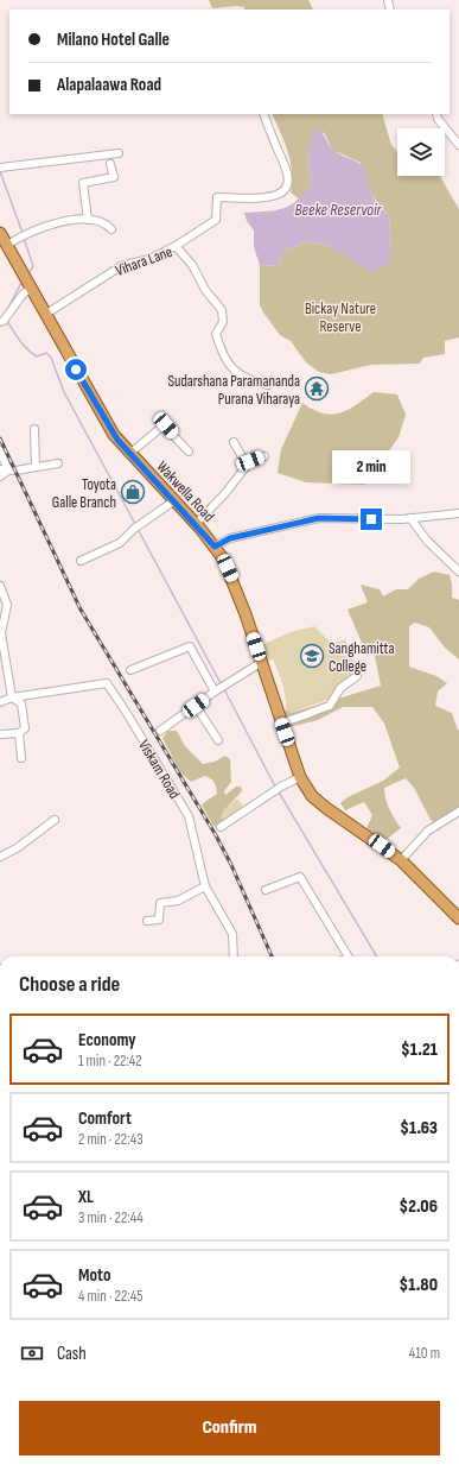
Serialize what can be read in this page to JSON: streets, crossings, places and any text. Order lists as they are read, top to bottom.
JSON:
{
  "streets": {
    "main road": ["Wakwella Road"],
    "street": ["Vihara Lane", "Viskam Road"]
  },
  "crossings": [
    ["Vihara Lane", "Wakwella Road"]
  ],
  "water": ["Beeke Reservoir"],
  "parks": ["Bickay Nature Reserve"],
  "places": {
    "temple": ["Sudarshana Paramananda Purana Viharaya"],
    "shop": ["Toyota Galle Branch"],
    "school or university": ["Sanghamitta College"]
  },
  "page": {
    "banner": ["Milano Hotel Galle", "Alapalaawa Road"],
    "bubble": "2 min",
    "heading": "Choose a ride",
    "list": [
      {
        "name": "Economy",
        "note": "1 min · 22:42",
        "value": "$1.21"
      },
      {
        "name": "Comfort",
        "note": "2 min · 22:43",
        "value": "$1.63"
      },
      {
        "name": "XL",
        "note": "3 min · 22:44",
        "value": "$2.06"
      },
      {
        "name": "Moto",
        "note": "4 min · 22:45",
        "value": "$1.80"
      }
    ],
    "pay": ["Cash", "410 m"],
    "buttons": "Confirm"
  }
}
